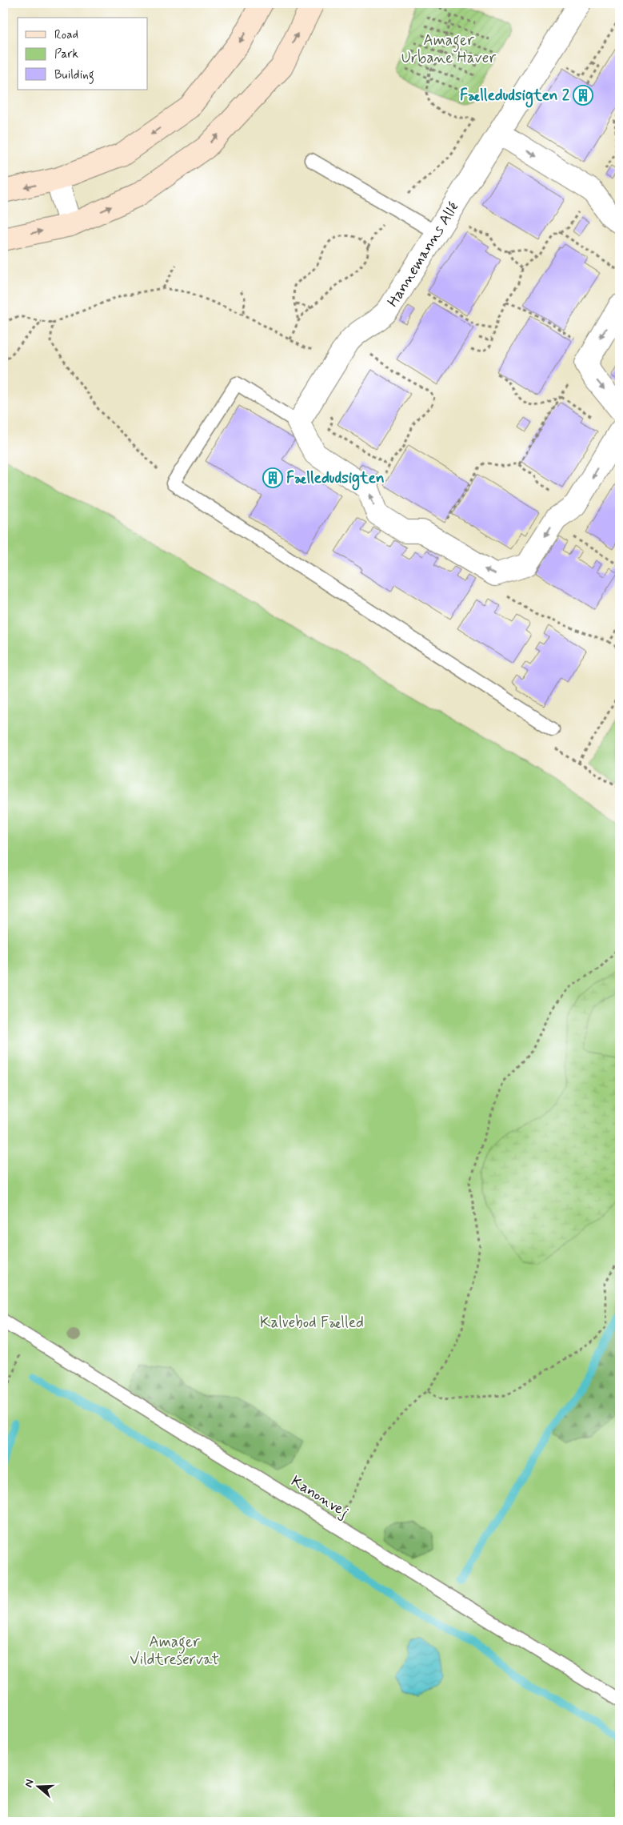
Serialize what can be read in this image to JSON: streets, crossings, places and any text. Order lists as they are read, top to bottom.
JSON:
{
  "streets": {
    "street": ["Hannemanns Allé"],
    "lane": ["Kanonvej"]
  },
  "parks": ["Amager Urbane Haver", "Kalvebod Fælled", "Amager Vildtreservat"],
  "places": {
    "building": ["Fælledudsigten 2", "Fælledudsigten"]
  },
  "legend": ["Road", "Park", "Building"],
  "north": "left"
}
